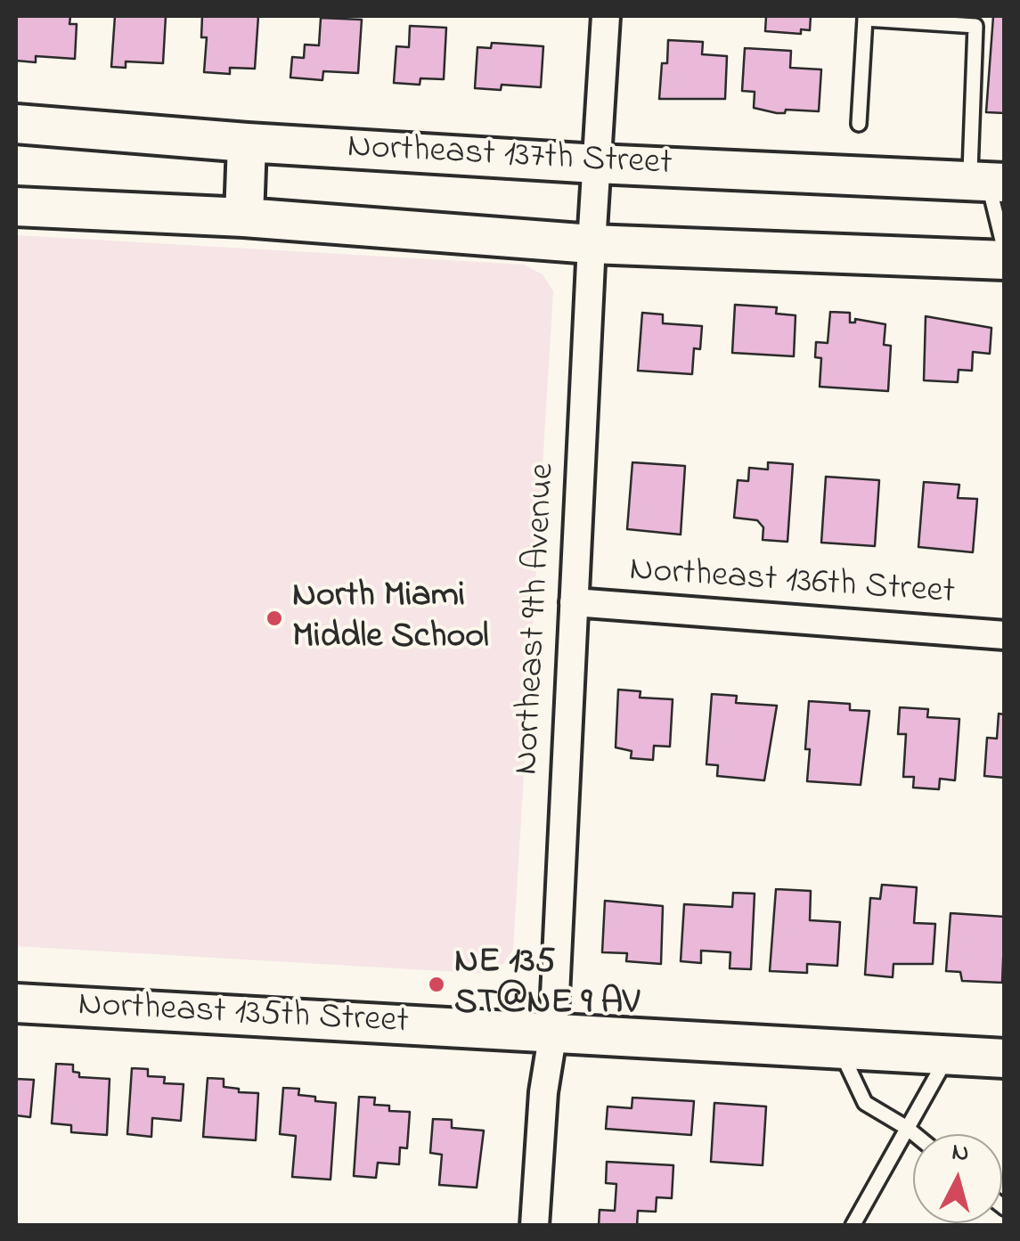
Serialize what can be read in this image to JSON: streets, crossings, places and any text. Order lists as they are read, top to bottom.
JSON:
{
  "streets": {
    "street": [
      "Northeast 137th Street",
      "Northeast 136th Street",
      "Northeast 9th Avenue",
      "Northeast 135th Street"
    ]
  },
  "crossings": [
    ["Northeast 137th Street", "Northeast 9th Avenue"],
    ["Northeast 136th Street", "Northeast 9th Avenue"],
    ["Northeast 9th Avenue", "Northeast 135th Street"]
  ],
  "places": ["North Miami Middle School", "NE 135 ST@NE 9 AV"],
  "north": "top"
}
